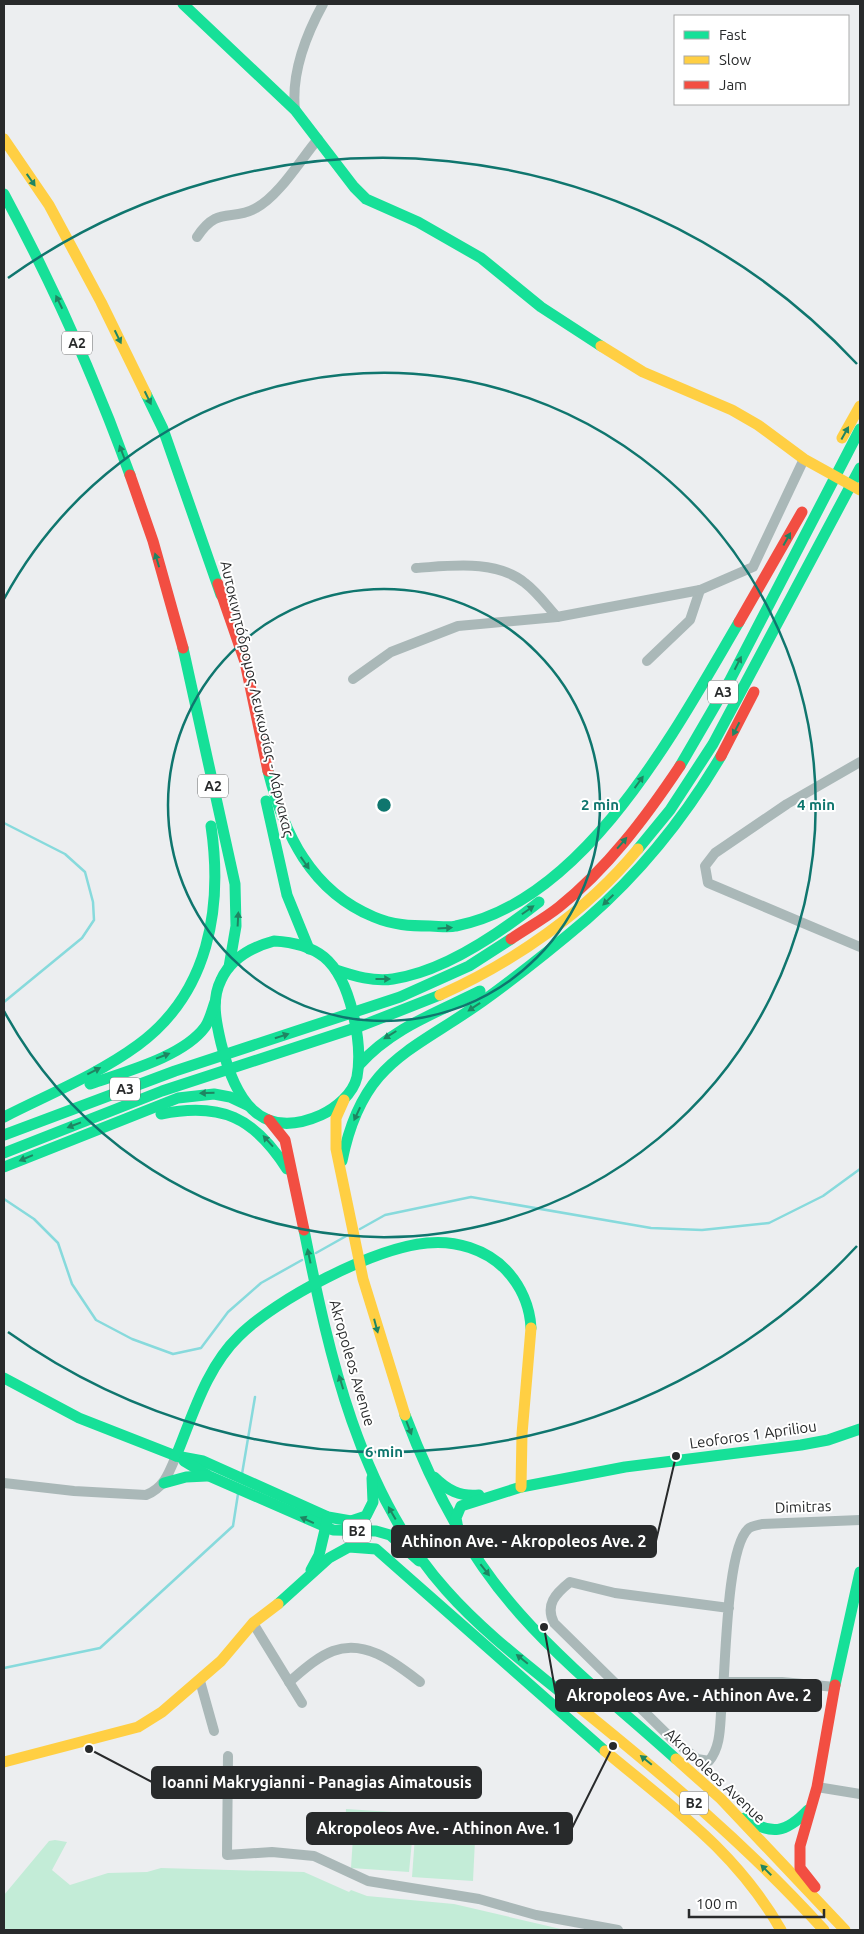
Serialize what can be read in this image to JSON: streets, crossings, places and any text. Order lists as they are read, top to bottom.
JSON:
{
  "streets": {
    "main road": [
      "A2",
      "A3",
      "Αυτοκινητόδρομος Λευκωσίας - Λάρνακας",
      "Akropoleos Avenue",
      "Leoforos 1 Apriliou",
      "B2"
    ],
    "street": ["Dimitras"]
  },
  "crossings": [
    ["A2", "Αυτοκινητόδρομος Λευκωσίας - Λάρνακας"],
    ["A2", "B2"],
    ["Αυτοκινητόδρομος Λευκωσίας - Λάρνακας", "B2"],
    ["Akropoleos Avenue", "Leoforos 1 Apriliou"],
    ["Akropoleos Avenue", "B2"]
  ],
  "places": [
    "Athinon Ave. - Akropoleos Ave. 2",
    "Akropoleos Ave. - Athinon Ave. 2",
    "Akropoleos Ave. - Athinon Ave. 1",
    "Ioanni Makrygianni - Panagias Aimatousis"
  ],
  "legend": ["Fast", "Slow", "Jam"],
  "scale_bar": "100 m",
  "rings": ["2 min", "4 min", "6 min"]
}
